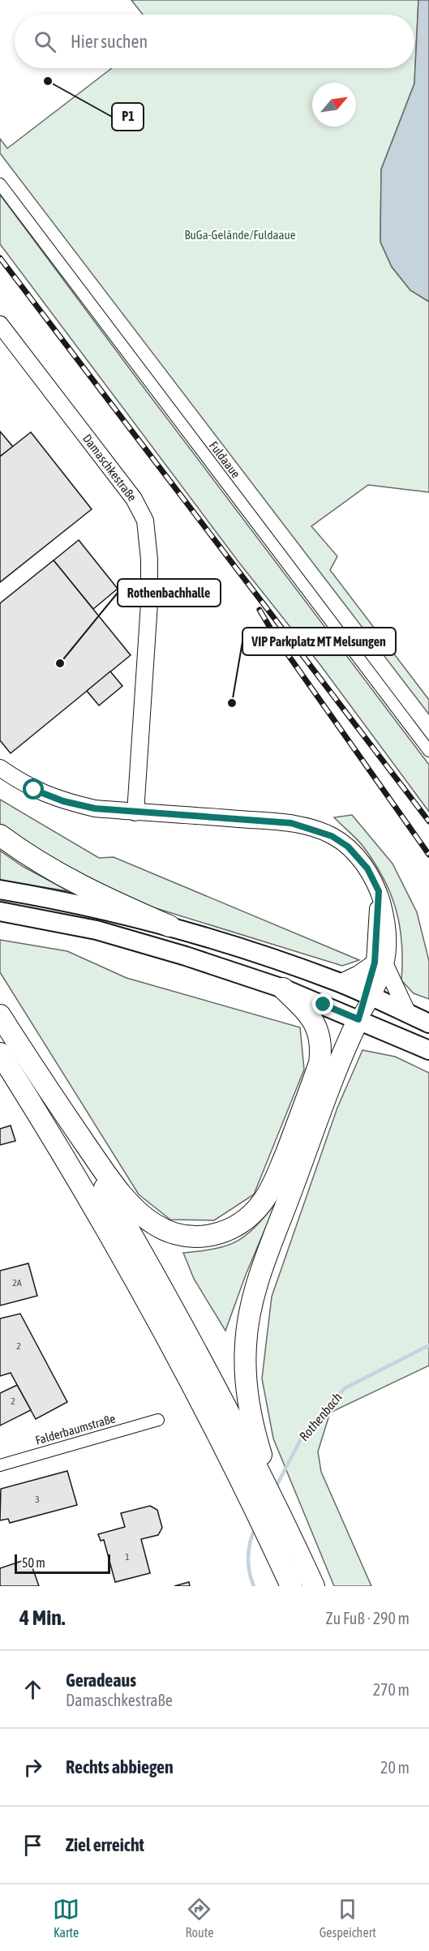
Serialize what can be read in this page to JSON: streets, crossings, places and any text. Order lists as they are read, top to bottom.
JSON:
{
  "streets": {
    "street": ["Fuldaaue", "Damaschkestraße", "Falderbaumstraße"]
  },
  "water": ["Rothenbach"],
  "parks": ["BuGa-Gelände/Fuldaaue"],
  "places": ["P1", "Rothenbachhalle", "VIP Parkplatz MT Melsungen"],
  "house_numbers": [
    "2A",
    "2",
    "2",
    "3",
    "1"
  ],
  "scale_bar": "50 m",
  "north": "top right",
  "page": {
    "search": "Hier suchen",
    "scale": "50 m",
    "heading": ["4 Min.", "Zu Fuß · 290 m"],
    "list": [
      ["Geradeaus", "Damaschkestraße", "270 m"],
      ["Rechts abbiegen", "20 m"],
      "Ziel erreicht"
    ],
    "nav": ["Karte", "Route", "Gespeichert"]
  }
}
